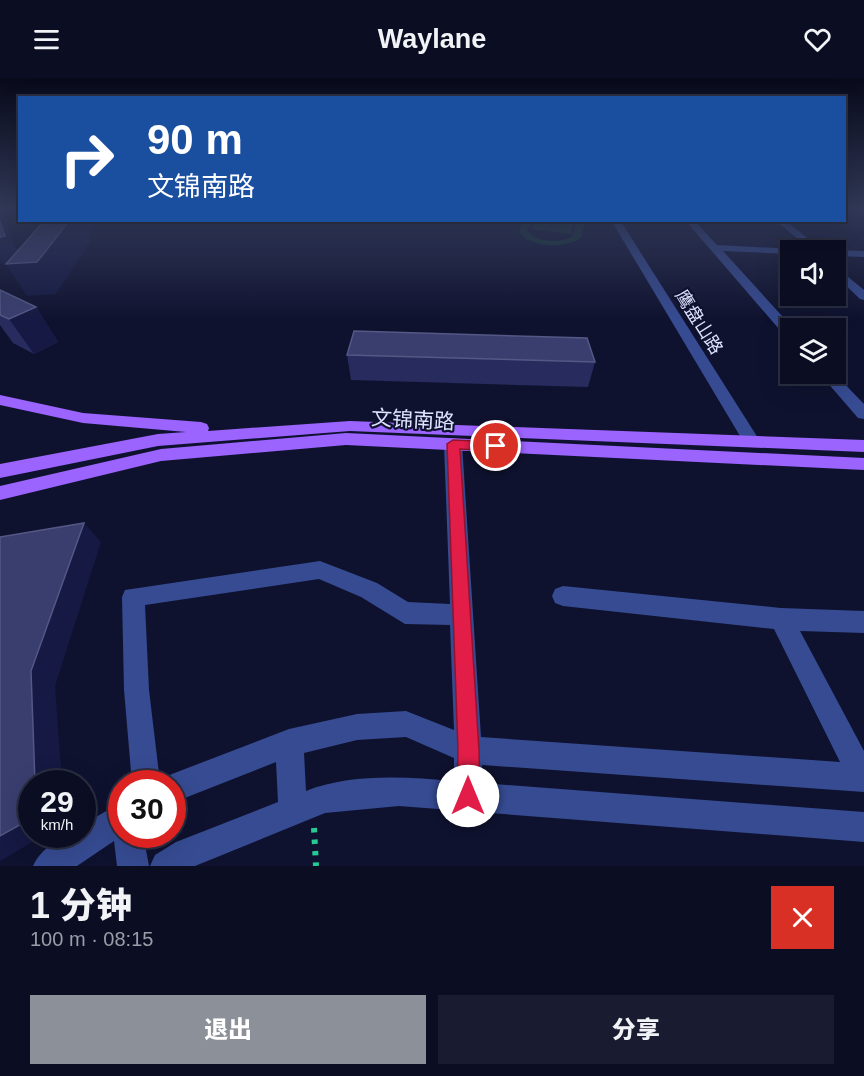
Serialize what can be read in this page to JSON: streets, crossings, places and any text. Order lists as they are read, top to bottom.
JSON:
{
  "streets": {
    "main road": ["文锦南路"],
    "street": ["鹰盘山路"]
  },
  "crossings": [
    ["鹰盘山路", "文锦南路"]
  ],
  "page": {
    "header": "Waylane",
    "turn": ["90 m", "文锦南路"],
    "speed": "29 km/h",
    "limit": "30",
    "heading": ["1 分钟", "100 m · 08:15"],
    "buttons": ["退出", "分享"]
  }
}
